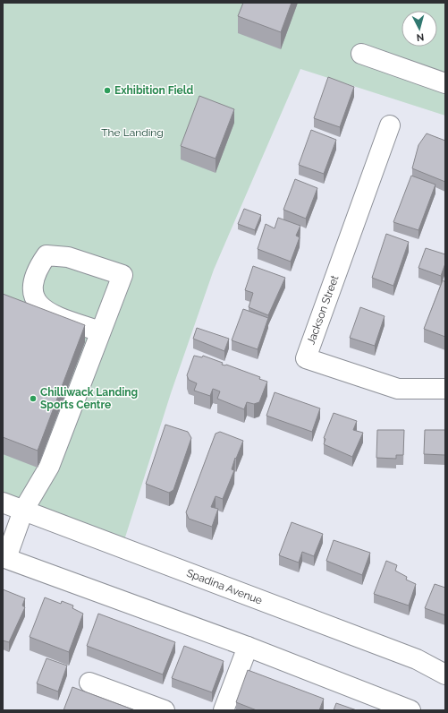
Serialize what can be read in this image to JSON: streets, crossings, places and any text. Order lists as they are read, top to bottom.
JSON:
{
  "streets": {
    "street": ["Jackson Street", "Spadina Avenue"]
  },
  "parks": ["The Landing"],
  "places": ["Exhibition Field", "Chilliwack Landing Sports Centre"],
  "north": "bottom"
}
